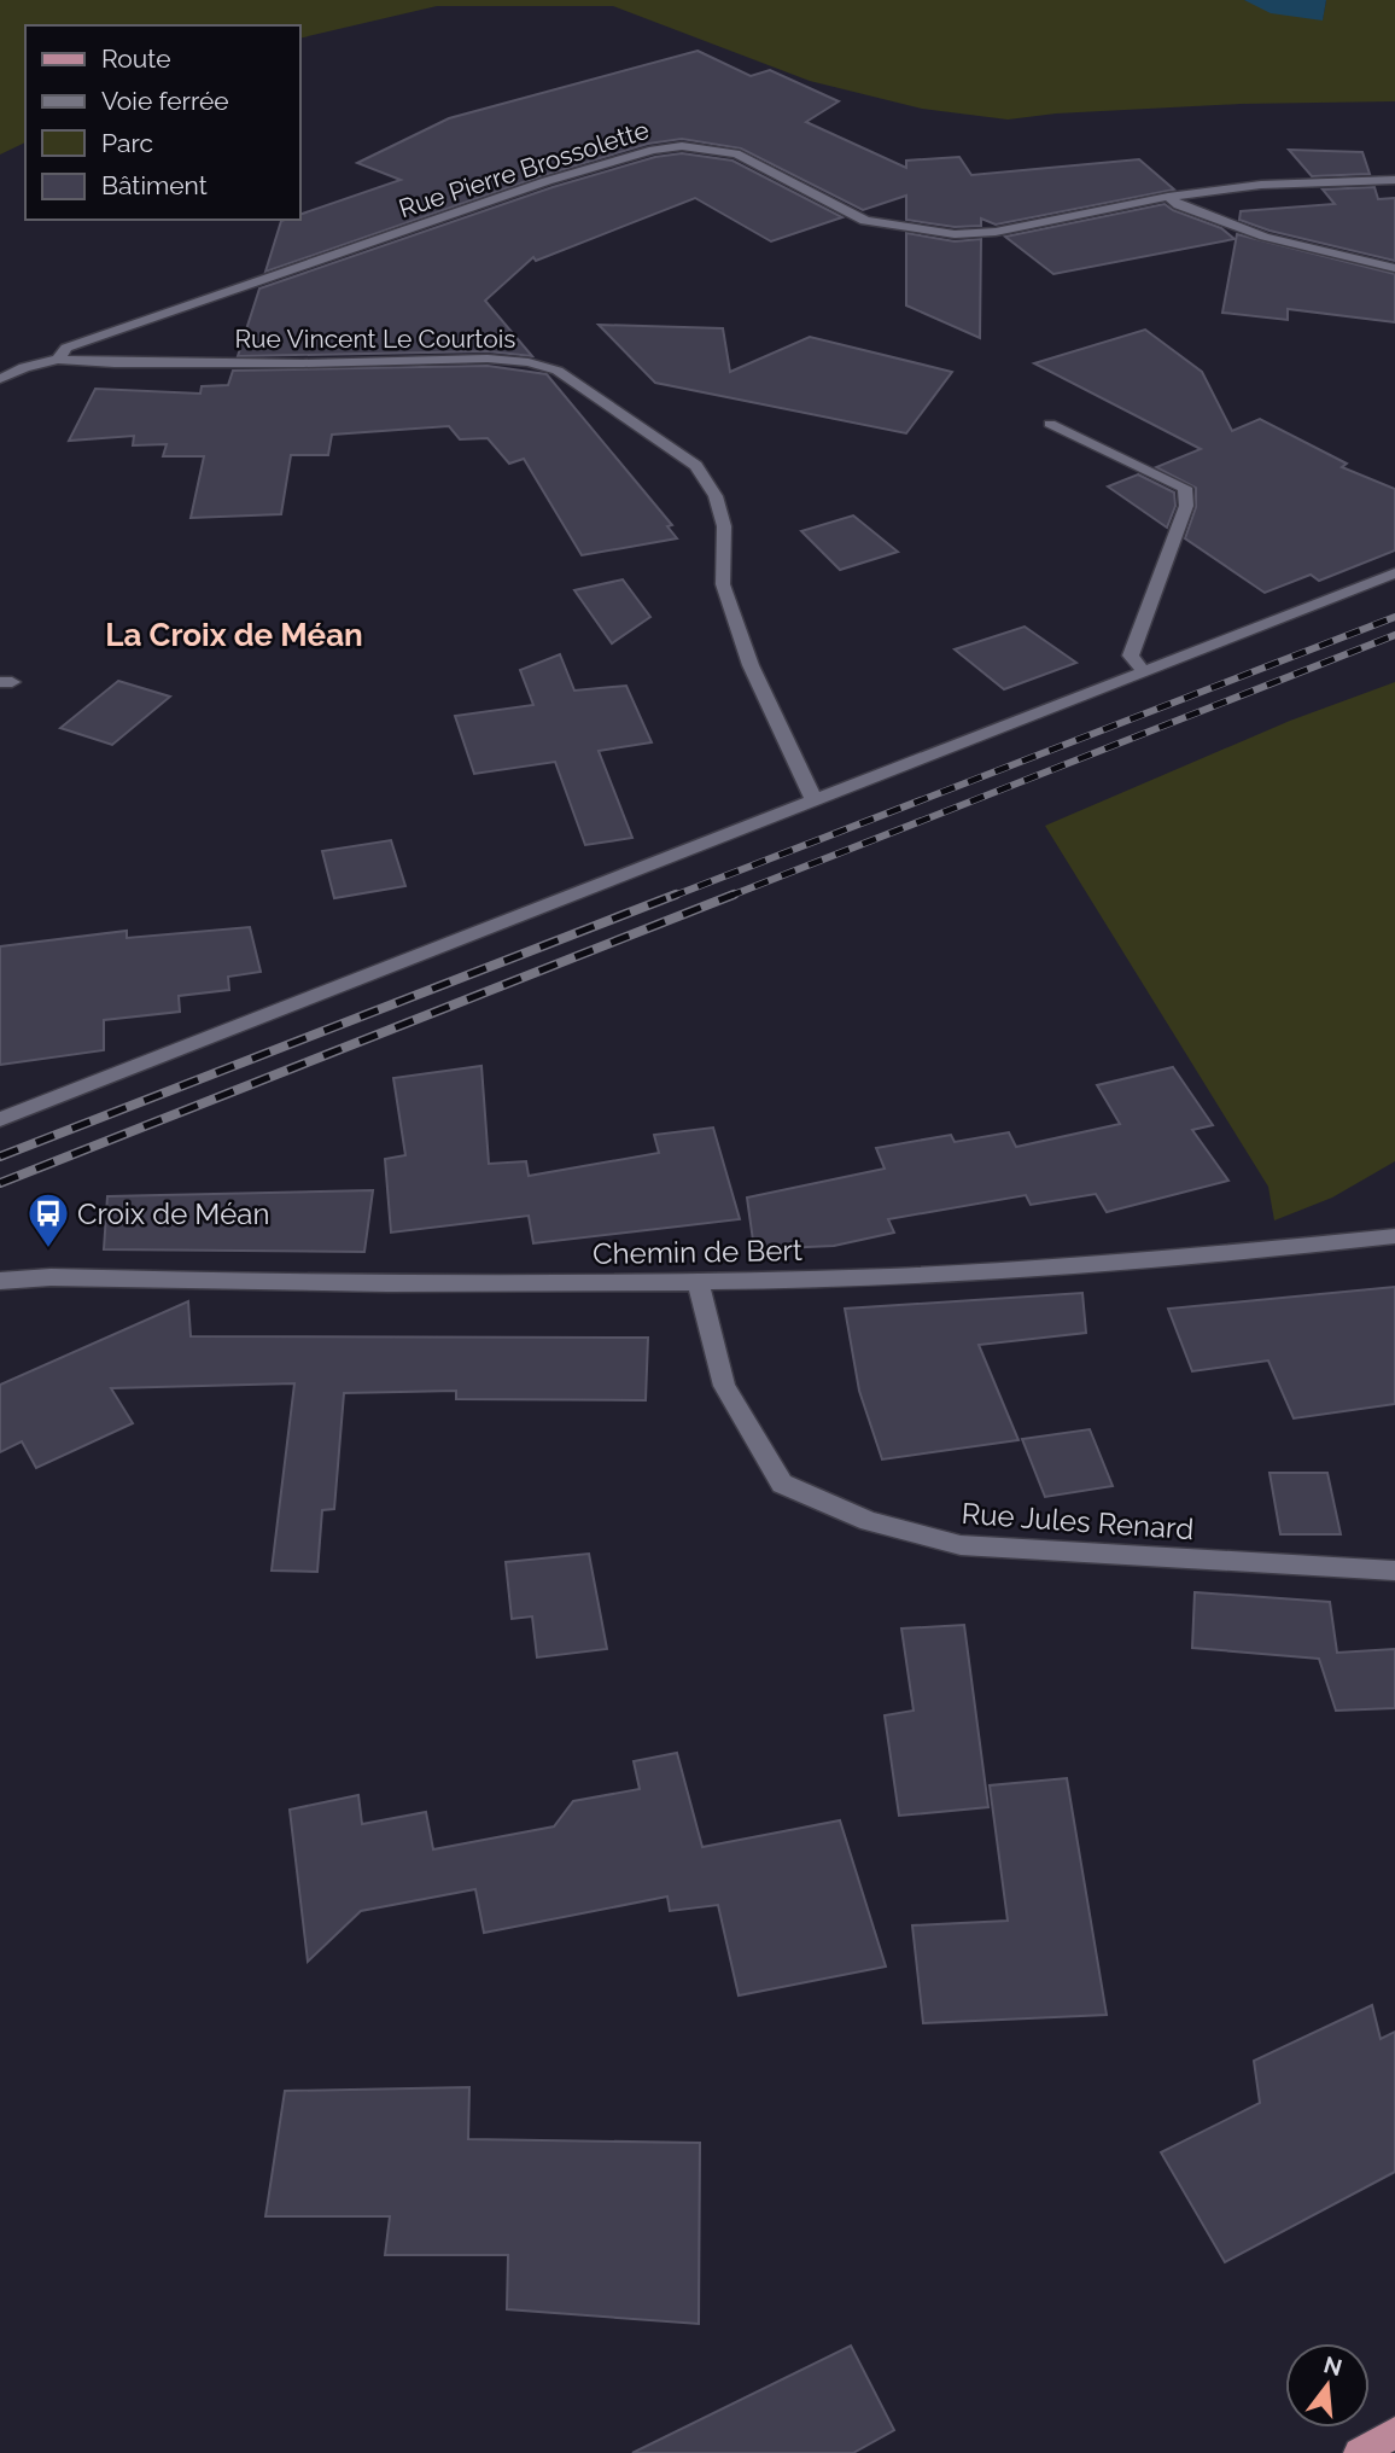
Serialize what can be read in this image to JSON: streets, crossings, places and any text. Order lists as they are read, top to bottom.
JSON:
{
  "streets": {
    "street": [
      "Rue Pierre Brossolette",
      "Rue Vincent Le Courtois",
      "Chemin de Bert",
      "Rue Jules Renard"
    ]
  },
  "crossings": [
    ["Rue Pierre Brossolette", "Rue Vincent Le Courtois"],
    ["Chemin de Bert", "Rue Jules Renard"]
  ],
  "districts": ["La Croix de Méan"],
  "places": {
    "bus stop": ["Croix de Méan"]
  },
  "legend": [
    "Route",
    "Voie ferrée",
    "Parc",
    "Bâtiment"
  ],
  "north": "top"
}
